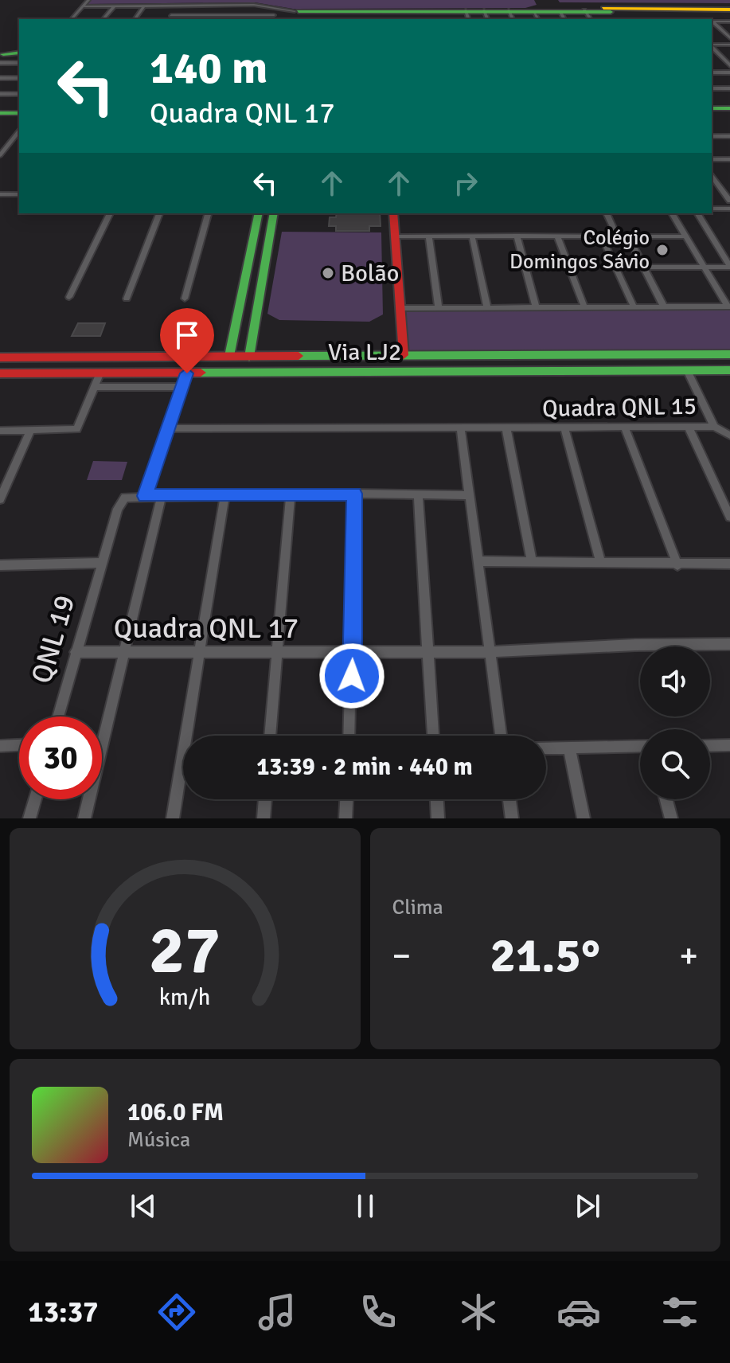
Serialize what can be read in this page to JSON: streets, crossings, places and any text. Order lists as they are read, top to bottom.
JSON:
{
  "streets": {
    "main road": ["Via LJ2"],
    "street": ["Quadra QNL 15", "Quadra QNL 17", "QNL 19"]
  },
  "crossings": [
    ["Via LJ2", "Quadra QNL 15"],
    ["Quadra QNL 17", "QNL 19"]
  ],
  "places": ["Colégio Domingos Sávio", "Bolão"],
  "page": {
    "turn": ["140 m", "Quadra QNL 17"],
    "limit": "30",
    "trip": "13:39 · 2 min · 440 m",
    "tile": "Clima",
    "heat": ["−", "21.5°", "+"],
    "song": ["106.0 FM", "Música"],
    "tabs": "13:37",
    "gauge": ["27", "km/h"]
  }
}
